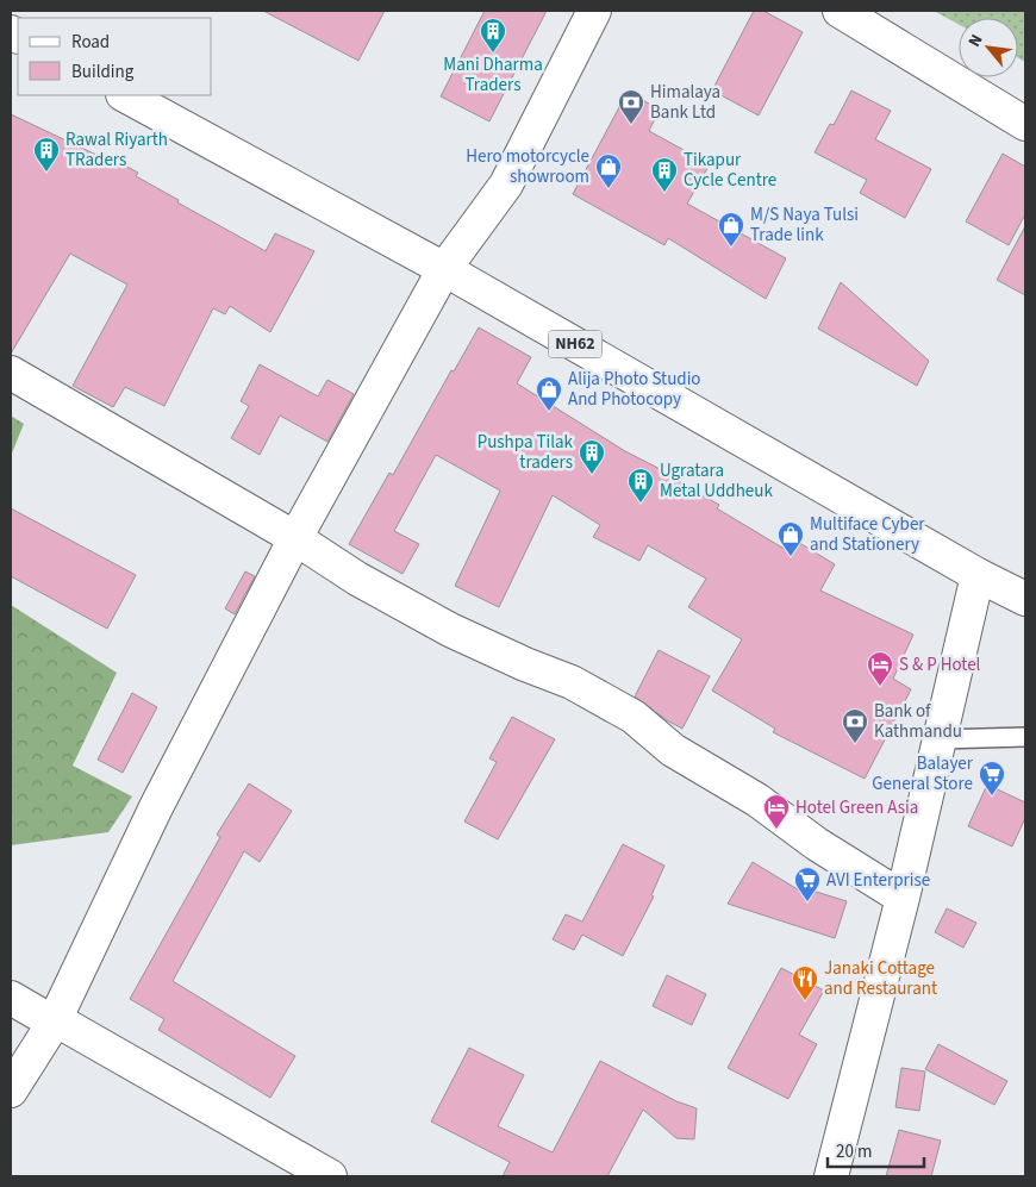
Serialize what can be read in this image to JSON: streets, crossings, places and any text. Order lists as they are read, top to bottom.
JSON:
{
  "streets": {
    "street": ["NH62"]
  },
  "places": {
    "building": [
      "Mani Dharma Traders",
      "Rawal Riyarth TRaders",
      "Tikapur Cycle Centre",
      "Pushpa Tilak traders",
      "Ugratara Metal Uddheuk"
    ],
    "bank": ["Himalaya Bank Ltd", "Bank of Kathmandu"],
    "shop": [
      "Hero motorcycle showroom",
      "M/S Naya Tulsi Trade link",
      "Alija Photo Studio And Photocopy",
      "Multiface Cyber and Stationery"
    ],
    "hotel": ["S & P Hotel", "Hotel Green Asia"],
    "supermarket": ["Balayer General Store", "AVI Enterprise"],
    "restaurant": ["Janaki Cottage and Restaurant"]
  },
  "legend": ["Road", "Building"],
  "scale_bar": "20 m",
  "north": "top left"
}
